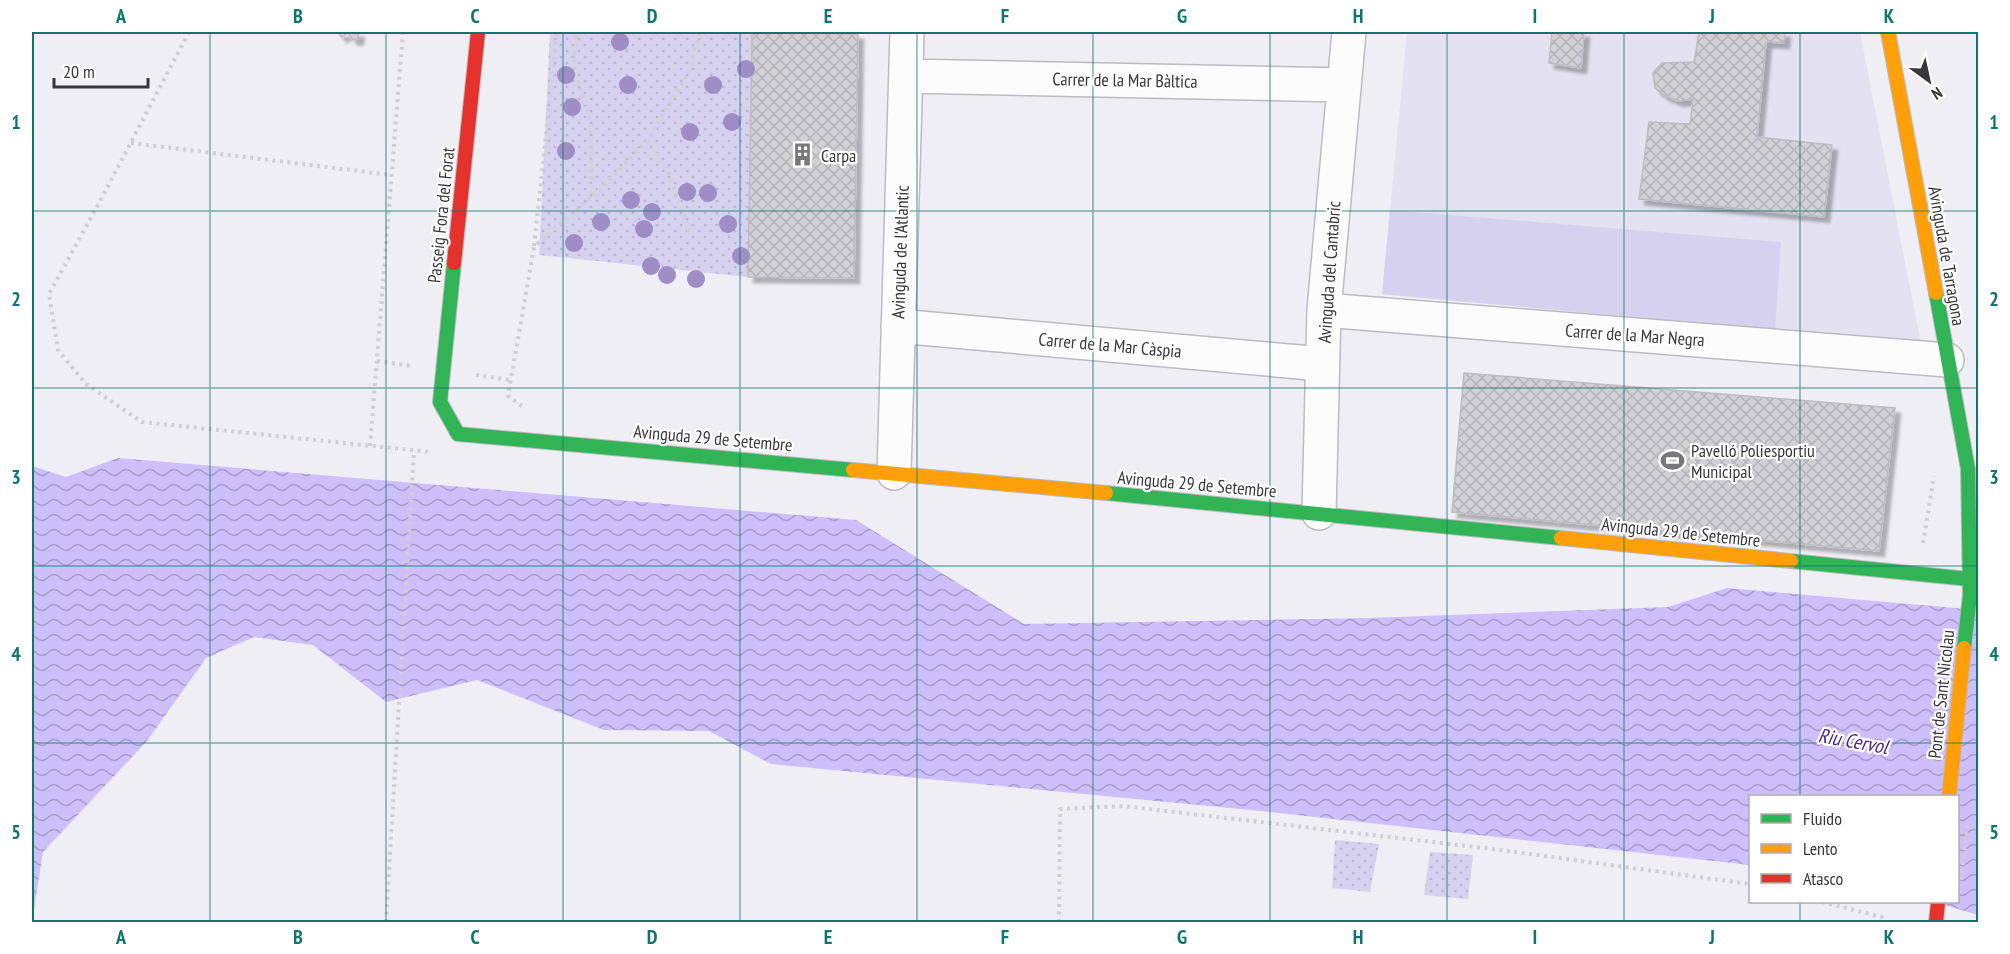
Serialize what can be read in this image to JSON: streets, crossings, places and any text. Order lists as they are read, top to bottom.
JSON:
{
  "streets": {
    "street": [
      "Carrer de la Mar Bàltica",
      "Passeig Fora del Forat",
      "Avinguda de l'Atlantic",
      "Avinguda de Tarragona",
      "Avinguda del Cantabric",
      "Carrer de la Mar Negra",
      "Carrer de la Mar Càspia",
      "Avinguda 29 de Setembre",
      "Pont de Sant Nicolau"
    ]
  },
  "crossings": [
    ["Carrer de la Mar Bàltica", "Avinguda de l'Atlantic"],
    ["Carrer de la Mar Bàltica", "Avinguda del Cantabric"],
    ["Passeig Fora del Forat", "Avinguda 29 de Setembre"],
    ["Avinguda de l'Atlantic", "Carrer de la Mar Càspia"],
    ["Avinguda de l'Atlantic", "Avinguda 29 de Setembre"],
    ["Avinguda de Tarragona", "Carrer de la Mar Negra"],
    ["Avinguda de Tarragona", "Avinguda 29 de Setembre"],
    ["Avinguda de Tarragona", "Pont de Sant Nicolau"],
    ["Avinguda del Cantabric", "Carrer de la Mar Negra"],
    ["Avinguda del Cantabric", "Carrer de la Mar Càspia"],
    ["Avinguda del Cantabric", "Avinguda 29 de Setembre"]
  ],
  "water": ["Riu Cervol"],
  "places": {
    "building": ["Carpa"],
    "sports": ["Pavelló Poliesportiu Municipal"]
  },
  "legend": ["Fluido", "Lento", "Atasco"],
  "scale_bar": "20 m",
  "north": "bottom right",
  "grid": {
    "columns": [
      "A",
      "B",
      "C",
      "D",
      "E",
      "F",
      "G",
      "H",
      "I",
      "J",
      "K"
    ],
    "rows": [
      "1",
      "2",
      "3",
      "4",
      "5"
    ]
  }
}
